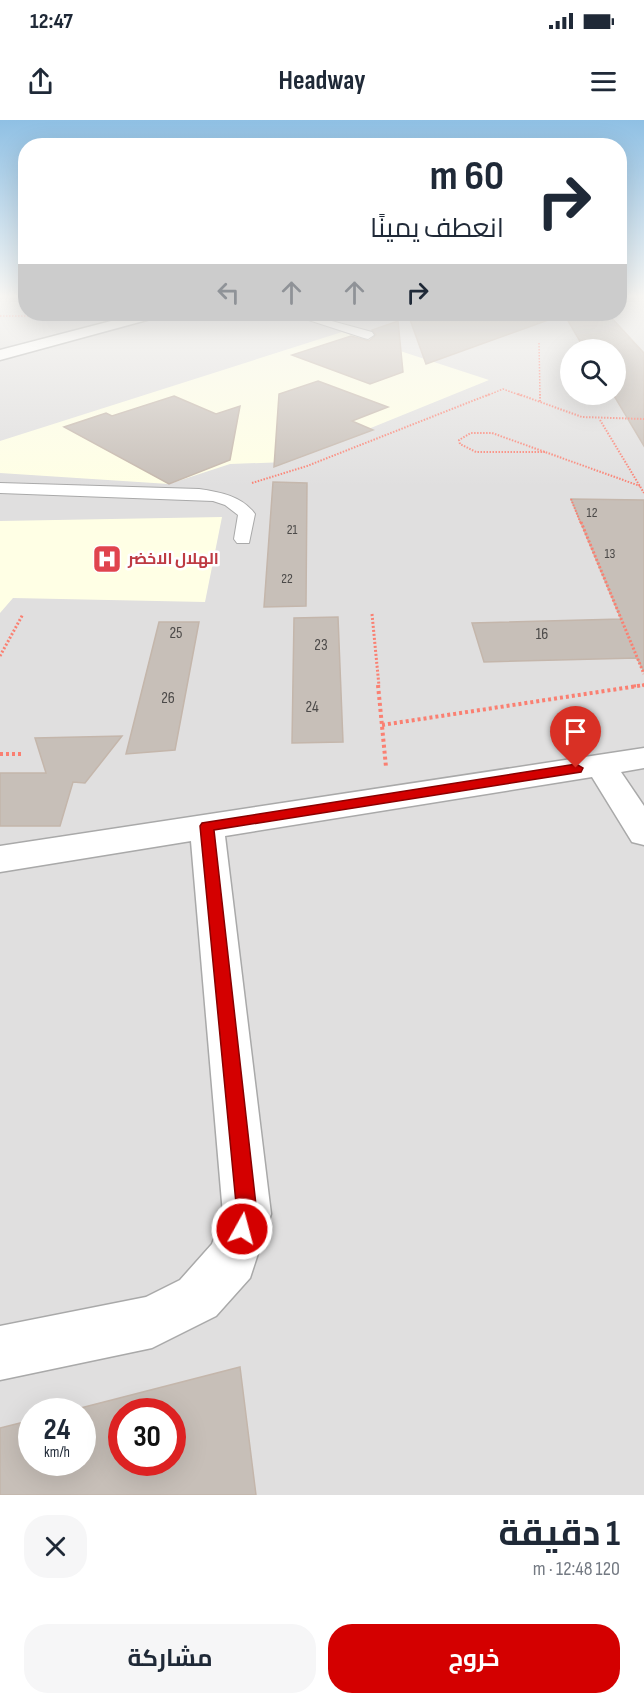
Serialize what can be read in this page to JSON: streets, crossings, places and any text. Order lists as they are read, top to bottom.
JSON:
{
  "places": {
    "hospital": ["الهلال الاخضر"]
  },
  "house_numbers": [
    "12",
    "21",
    "13",
    "22",
    "25",
    "16",
    "23",
    "26",
    "24"
  ],
  "page": {
    "status": "12:47",
    "header": "Headway",
    "turn": ["60 m", "انعطف يمينًا"],
    "speed": "24 km/h",
    "limit": "30",
    "heading": ["1 دقيقة", "120 m · 12:48"],
    "buttons": ["خروج", "مشاركة"]
  }
}
